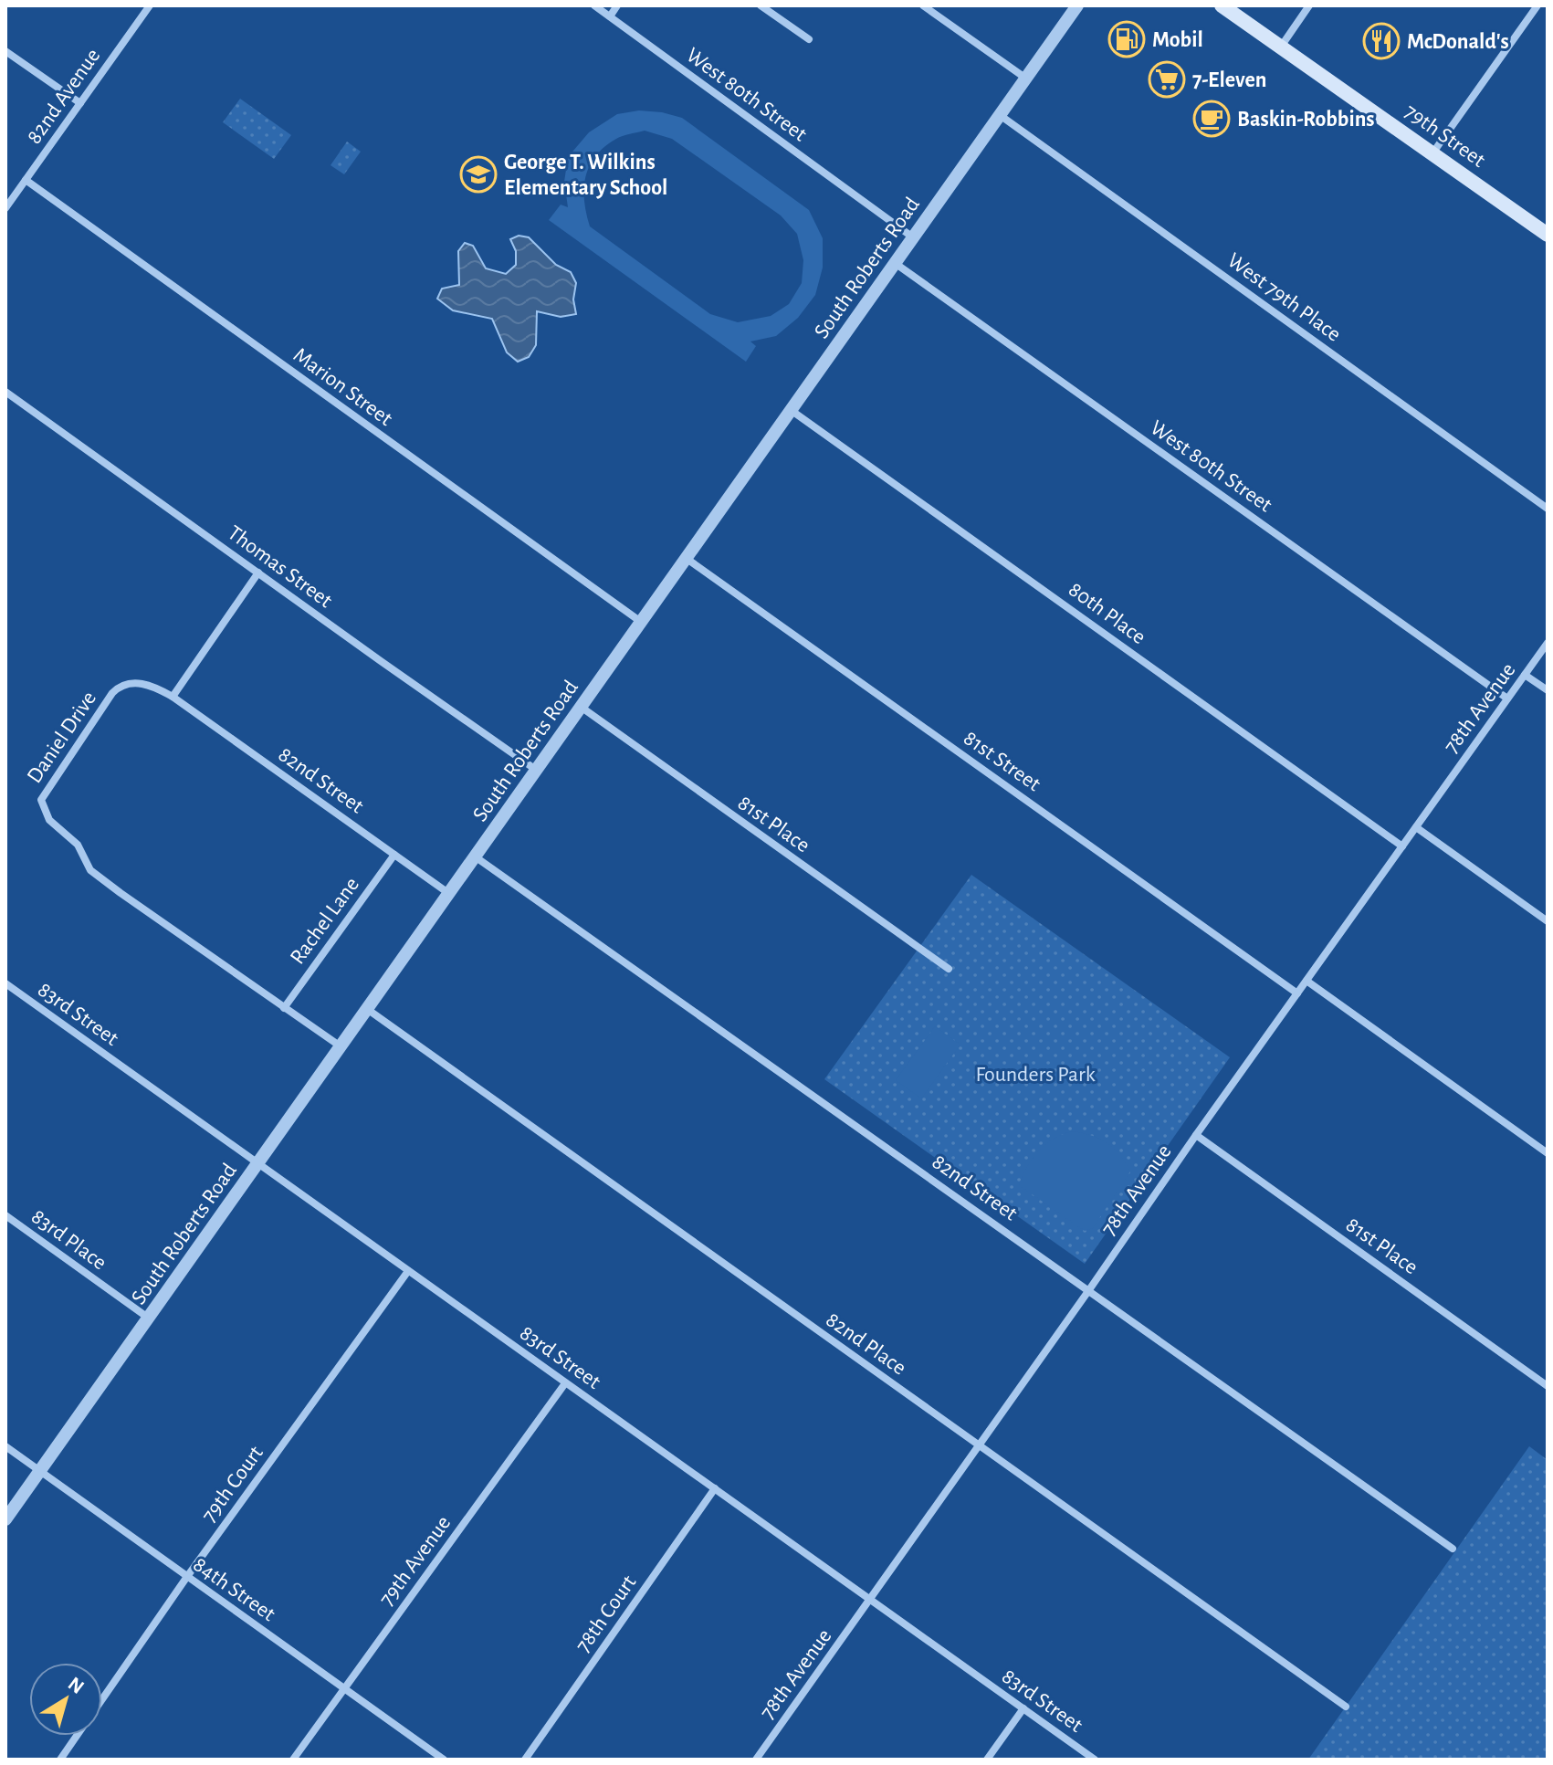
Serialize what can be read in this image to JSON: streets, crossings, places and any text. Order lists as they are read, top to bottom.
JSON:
{
  "streets": {
    "main road": ["79th Street"],
    "street": [
      "West 80th Street",
      "82nd Avenue",
      "South Roberts Road",
      "West 79th Place",
      "Marion Street",
      "Thomas Street",
      "80th Place",
      "78th Avenue",
      "Daniel Drive",
      "81st Street",
      "82nd Street",
      "81st Place",
      "Rachel Lane",
      "83rd Street",
      "83rd Place",
      "82nd Place",
      "79th Court",
      "79th Avenue",
      "84th Street",
      "78th Court"
    ]
  },
  "crossings": [
    ["West 80th Street", "South Roberts Road"],
    ["West 80th Street", "78th Avenue"],
    ["82nd Avenue", "Marion Street"],
    ["South Roberts Road", "West 79th Place"],
    ["South Roberts Road", "Marion Street"],
    ["South Roberts Road", "Thomas Street"],
    ["South Roberts Road", "80th Place"],
    ["South Roberts Road", "Daniel Drive"],
    ["South Roberts Road", "81st Street"],
    ["South Roberts Road", "82nd Street"],
    ["South Roberts Road", "81st Place"],
    ["South Roberts Road", "83rd Street"],
    ["South Roberts Road", "83rd Place"],
    ["South Roberts Road", "82nd Place"],
    ["South Roberts Road", "84th Street"],
    ["80th Place", "78th Avenue"],
    ["78th Avenue", "81st Street"],
    ["78th Avenue", "82nd Street"],
    ["78th Avenue", "81st Place"],
    ["78th Avenue", "83rd Street"],
    ["78th Avenue", "82nd Place"],
    ["Daniel Drive", "82nd Street"],
    ["Daniel Drive", "Rachel Lane"],
    ["82nd Street", "Rachel Lane"],
    ["83rd Street", "79th Court"],
    ["83rd Street", "79th Avenue"],
    ["83rd Street", "78th Court"],
    ["79th Court", "84th Street"],
    ["79th Avenue", "84th Street"]
  ],
  "parks": ["Founders Park"],
  "places": {
    "fuel station": ["Mobil"],
    "restaurant": ["McDonald's"],
    "supermarket": ["7-Eleven"],
    "cafe": ["Baskin-Robbins"],
    "school or university": ["George T. Wilkins Elementary School"]
  },
  "north": "top right"
}
